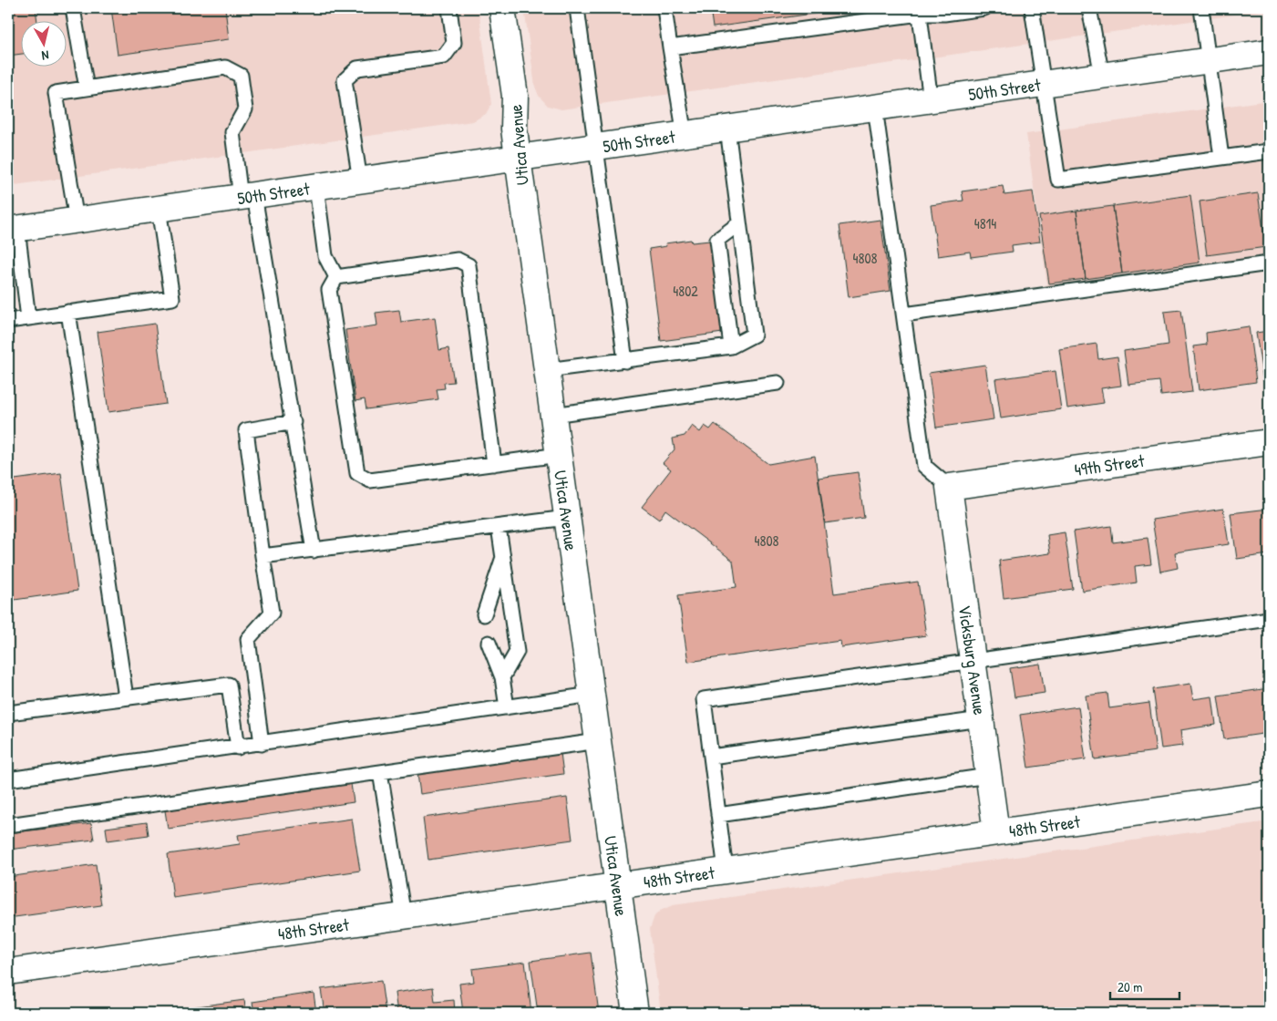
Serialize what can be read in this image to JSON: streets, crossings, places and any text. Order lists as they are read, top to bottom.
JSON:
{
  "streets": {
    "street": [
      "50th Street",
      "Utica Avenue",
      "49th Street",
      "Vicksburg Avenue",
      "48th Street"
    ]
  },
  "crossings": [
    ["50th Street", "Utica Avenue"],
    ["Utica Avenue", "48th Street"],
    ["49th Street", "Vicksburg Avenue"],
    ["Vicksburg Avenue", "48th Street"]
  ],
  "house_numbers": [
    "4814",
    "4808",
    "4802",
    "4808"
  ],
  "scale_bar": "20 m",
  "north": "bottom"
}
